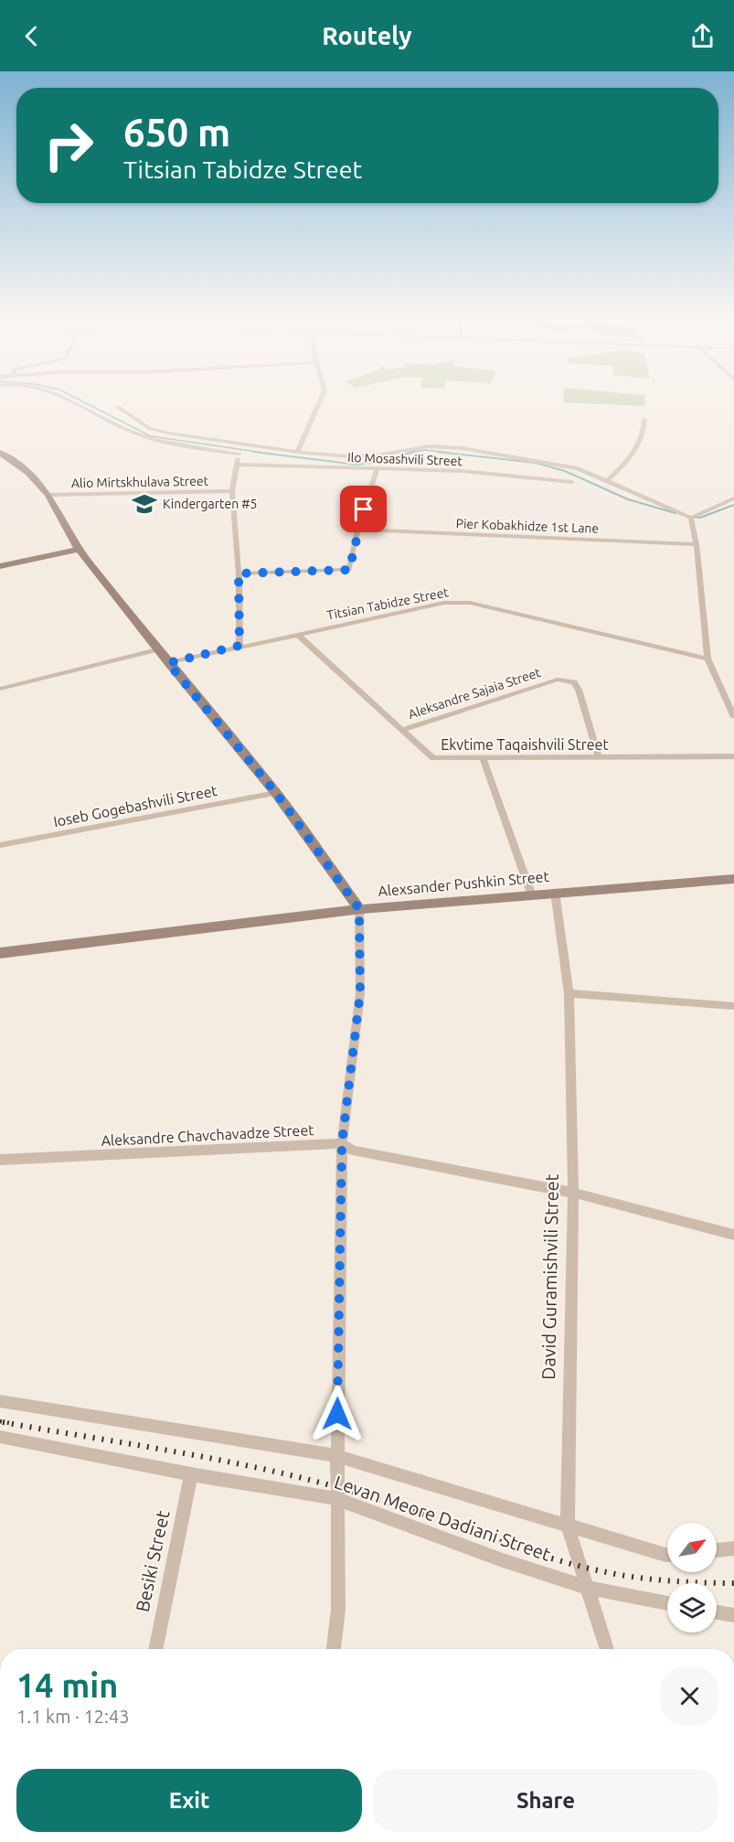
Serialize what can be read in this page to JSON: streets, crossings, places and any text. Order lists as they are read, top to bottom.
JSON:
{
  "streets": {
    "street": [
      "Ilo Mosashvili Street",
      "Alio Mirtskhulava Street",
      "Pier Kobakhidze 1st Lane",
      "Titsian Tabidze Street",
      "Aleksandre Sajaia Street",
      "Ekvtime Taqaishvili Street",
      "Ioseb Gogebashvili Street",
      "Alexsander Pushkin Street",
      "Aleksandre Chavchavadze Street",
      "David Guramishvili Street",
      "Levan Meore Dadiani Street",
      "Besiki Street"
    ]
  },
  "crossings": [
    ["Titsian Tabidze Street", "Ekvtime Taqaishvili Street"],
    ["Aleksandre Sajaia Street", "Ekvtime Taqaishvili Street"],
    ["Alexsander Pushkin Street", "David Guramishvili Street"],
    ["Aleksandre Chavchavadze Street", "David Guramishvili Street"],
    ["David Guramishvili Street", "Levan Meore Dadiani Street"],
    ["Levan Meore Dadiani Street", "Besiki Street"]
  ],
  "places": {
    "school or university": ["Kindergarten #5"]
  },
  "north": "top right",
  "page": {
    "header": "Routely",
    "turn": ["650 m", "Titsian Tabidze Street"],
    "heading": ["14 min", "1.1 km · 12:43"],
    "buttons": ["Exit", "Share"]
  }
}
